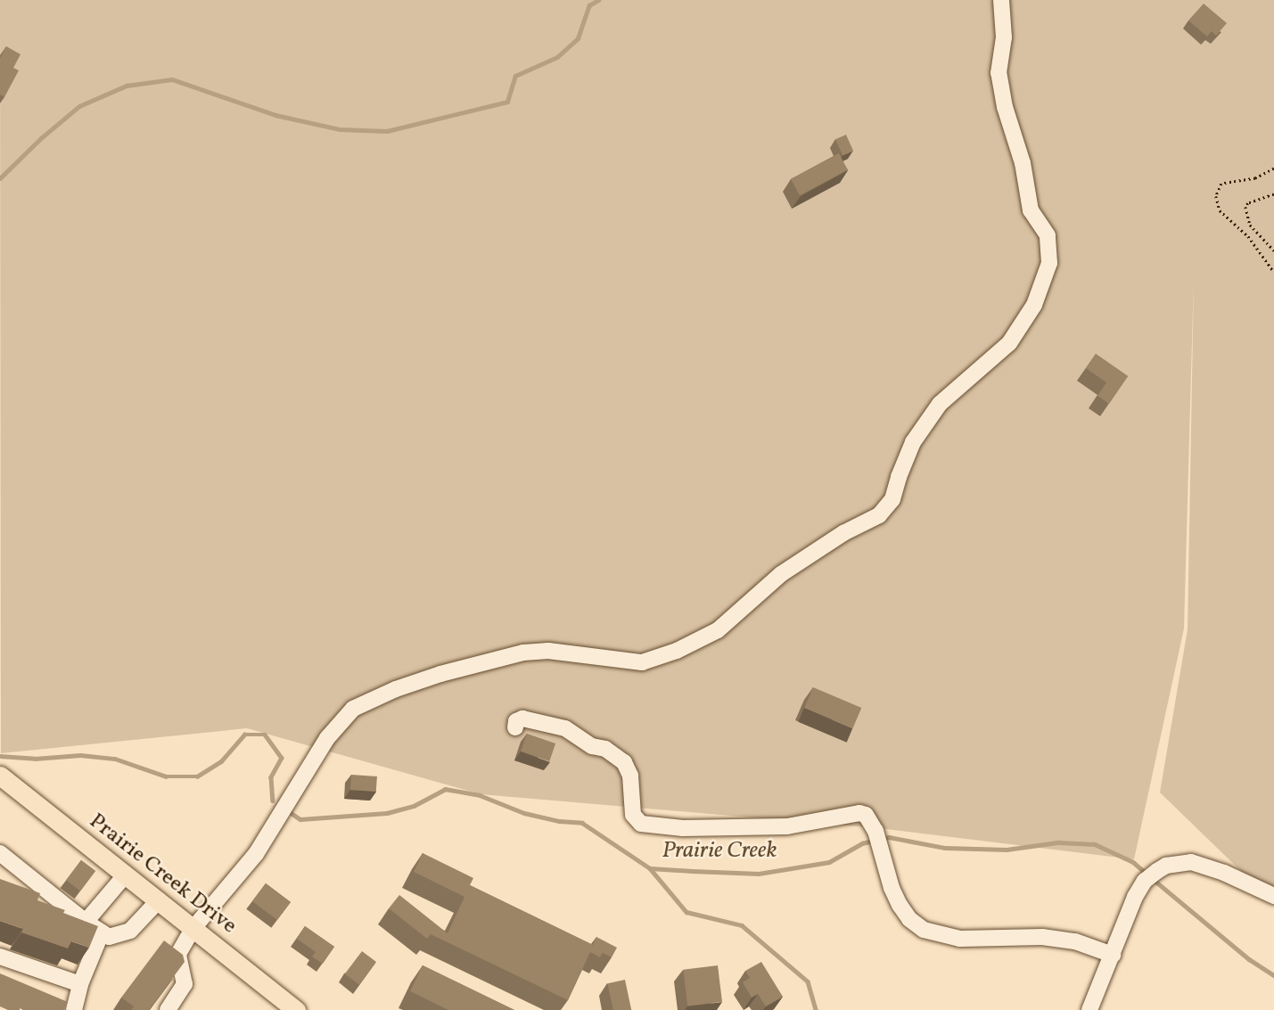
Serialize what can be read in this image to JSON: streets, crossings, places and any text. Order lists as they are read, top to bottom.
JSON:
{
  "streets": {
    "main road": ["Prairie Creek Drive"]
  },
  "water": ["Prairie Creek"]
}
